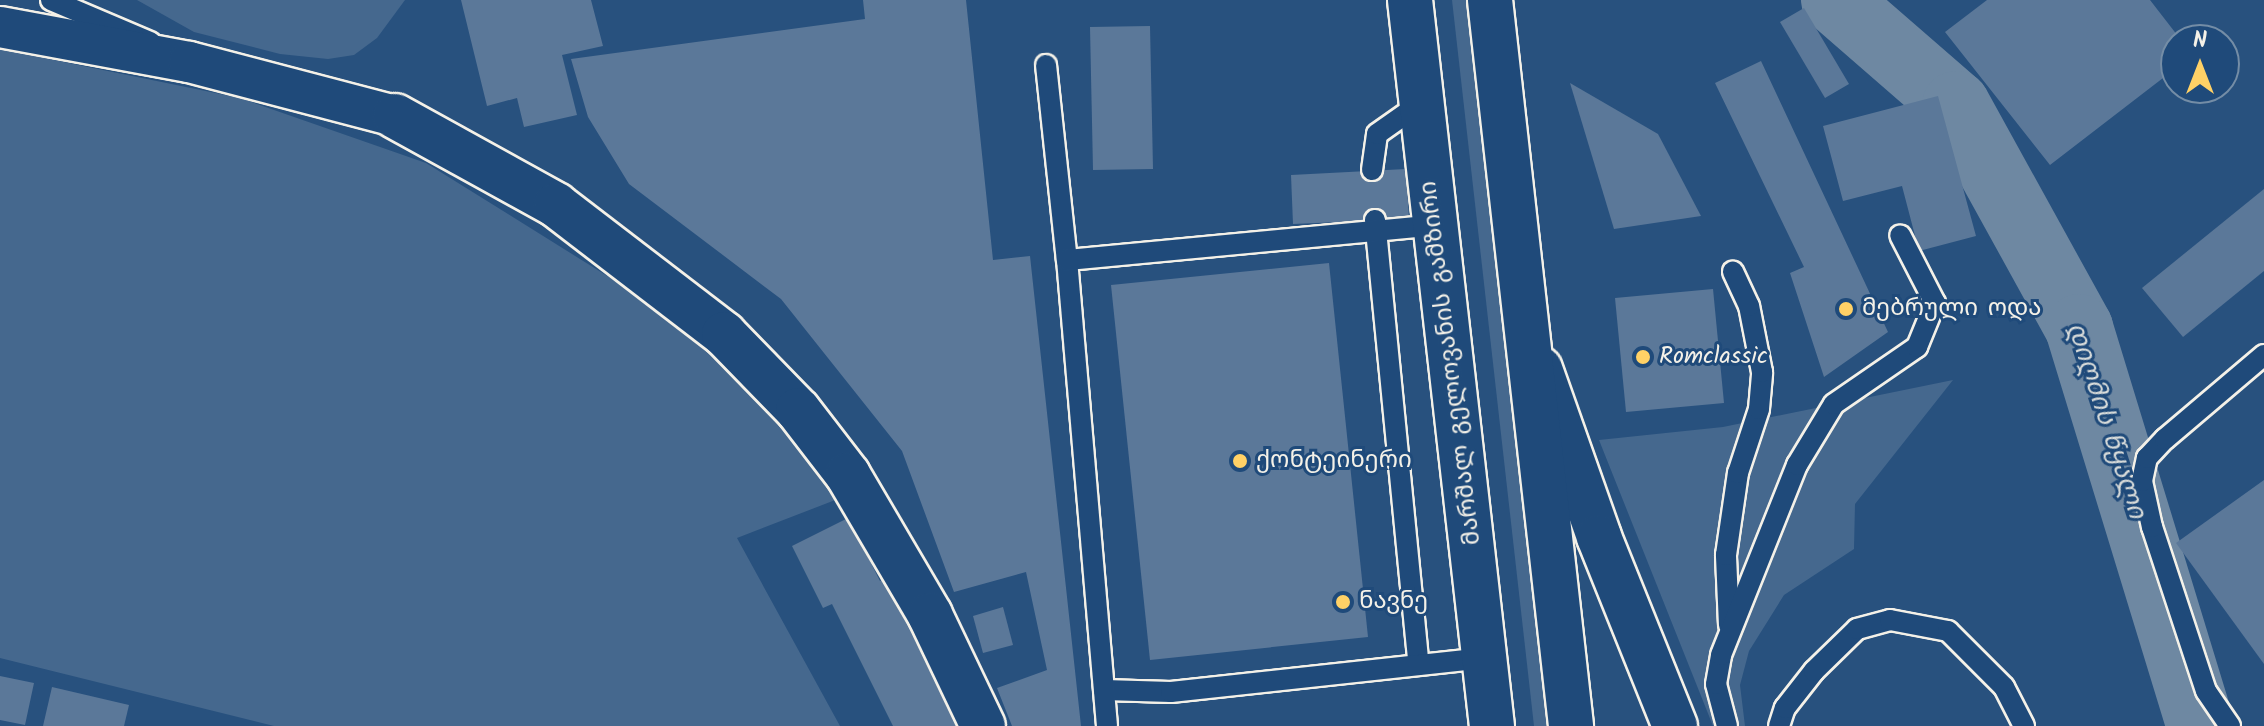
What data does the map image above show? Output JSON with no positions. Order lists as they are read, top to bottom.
{
  "streets": {
    "main road": ["მარშალ გელოვანის გამზირი"]
  },
  "water": ["დიღმის წყალი"],
  "places": [
    "მებრული ოდა",
    "Romclassic",
    "ქონტეინერი",
    "ნავნე"
  ],
  "north": "top"
}
